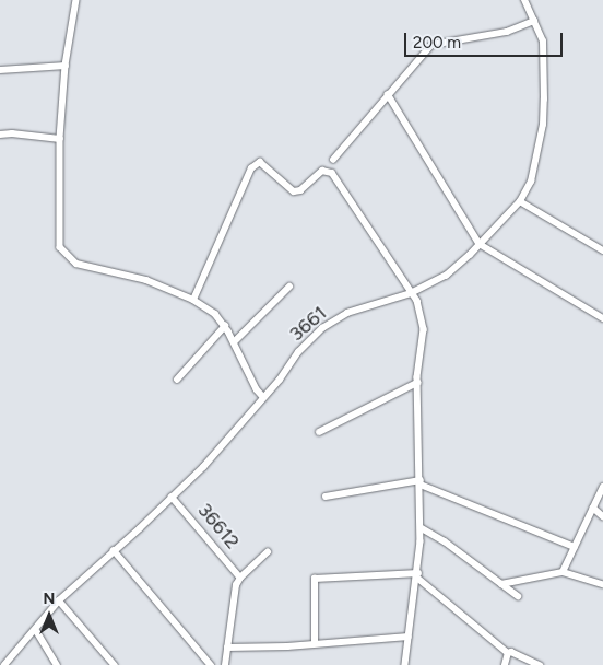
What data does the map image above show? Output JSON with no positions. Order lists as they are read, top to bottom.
{
  "streets": {
    "street": ["3661", "36612"]
  },
  "crossings": [
    ["3661", "36612"]
  ],
  "scale_bar": "200 m",
  "north": "top"
}
